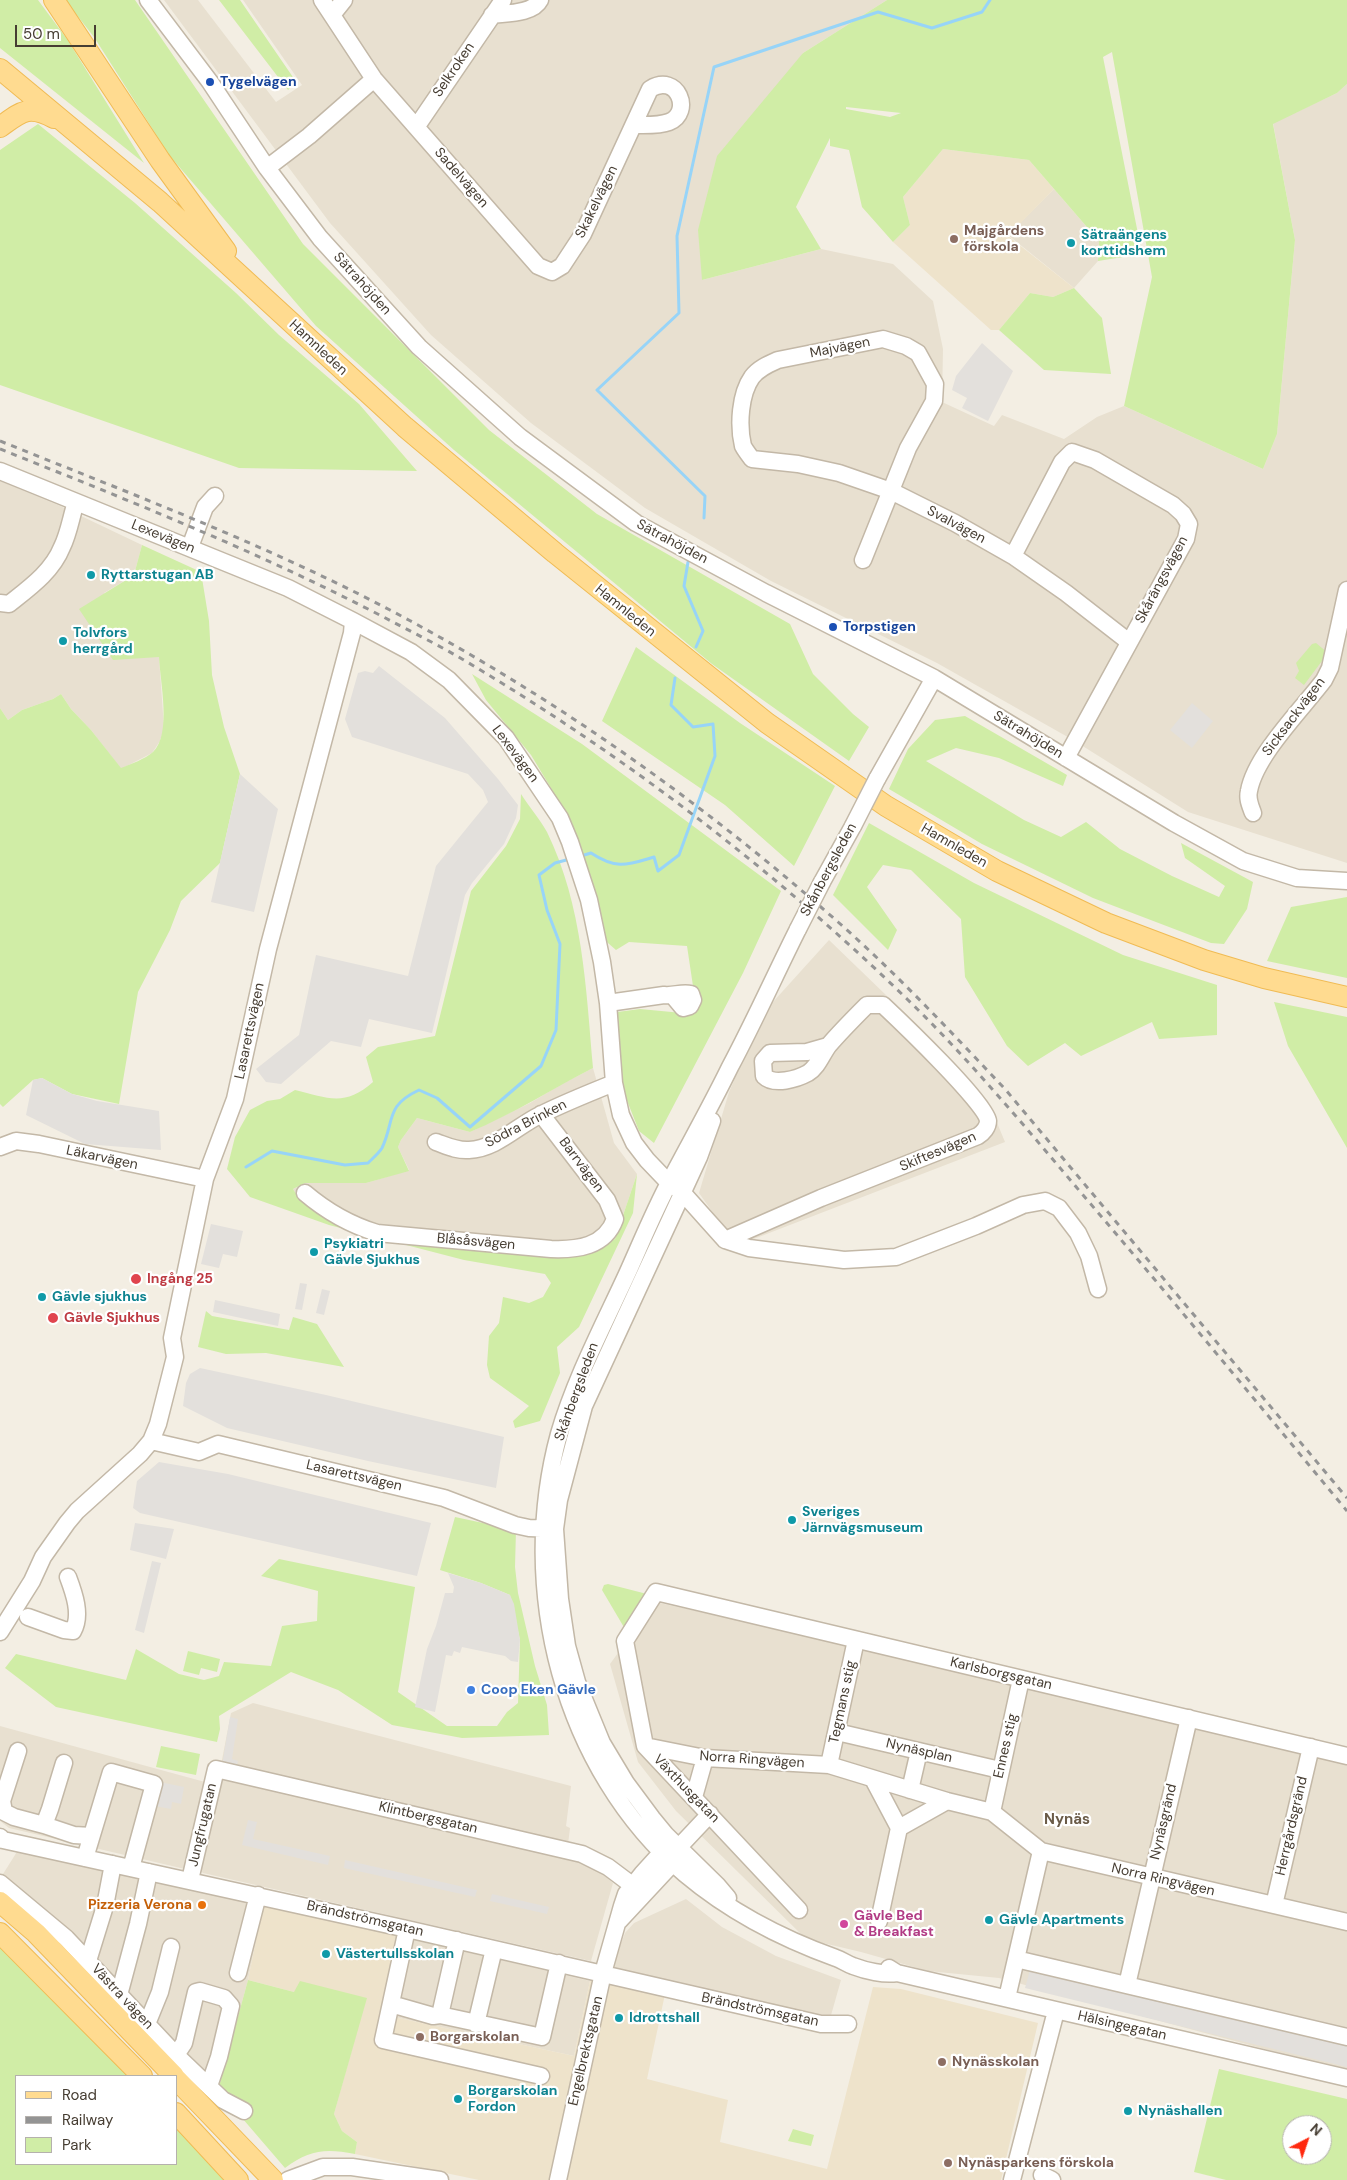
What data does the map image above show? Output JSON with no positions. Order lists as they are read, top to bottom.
{
  "streets": {
    "main road": ["Hamnleden", "Västra vägen"],
    "street": [
      "Selkroken",
      "Sadelvägen",
      "Skakelvägen",
      "Sätrahöjden",
      "Majvägen",
      "Svalvägen",
      "Lexevägen",
      "Skårängsvägen",
      "Sicksackvägen",
      "Skånbergsleden",
      "Lasarettsvägen",
      "Södra Brinken",
      "Skiftesvägen",
      "Läkarvägen",
      "Barrvägen",
      "Blåsåsvägen",
      "Karlsborgsgatan",
      "Tegmans stig",
      "Ennes stig",
      "Nynäsplan",
      "Norra Ringvägen",
      "Växthusgatan",
      "Klintbergsgatan",
      "Nynäsgränd",
      "Jungfrugatan",
      "Herrgårdsgränd",
      "Brändströmsgatan",
      "Hälsingegatan",
      "Engelbrektsgatan"
    ]
  },
  "crossings": [
    ["Selkroken", "Sadelvägen"],
    ["Sadelvägen", "Skakelvägen"],
    ["Sätrahöjden", "Skårängsvägen"],
    ["Sätrahöjden", "Skånbergsleden"],
    ["Majvägen", "Svalvägen"],
    ["Svalvägen", "Skårängsvägen"],
    ["Lexevägen", "Skånbergsleden"],
    ["Lexevägen", "Lasarettsvägen"],
    ["Lexevägen", "Södra Brinken"],
    ["Skånbergsleden", "Lasarettsvägen"],
    ["Skånbergsleden", "Hälsingegatan"],
    ["Skånbergsleden", "Engelbrektsgatan"],
    ["Lasarettsvägen", "Läkarvägen"],
    ["Södra Brinken", "Barrvägen"],
    ["Barrvägen", "Blåsåsvägen"],
    ["Karlsborgsgatan", "Tegmans stig"],
    ["Karlsborgsgatan", "Ennes stig"],
    ["Karlsborgsgatan", "Växthusgatan"],
    ["Karlsborgsgatan", "Nynäsgränd"],
    ["Karlsborgsgatan", "Herrgårdsgränd"],
    ["Tegmans stig", "Nynäsplan"],
    ["Tegmans stig", "Norra Ringvägen"],
    ["Ennes stig", "Nynäsplan"],
    ["Ennes stig", "Norra Ringvägen"],
    ["Norra Ringvägen", "Växthusgatan"],
    ["Norra Ringvägen", "Nynäsgränd"],
    ["Norra Ringvägen", "Herrgårdsgränd"],
    ["Klintbergsgatan", "Jungfrugatan"],
    ["Klintbergsgatan", "Engelbrektsgatan"],
    ["Jungfrugatan", "Brändströmsgatan"],
    ["Brändströmsgatan", "Engelbrektsgatan"],
    ["Hälsingegatan", "Engelbrektsgatan"]
  ],
  "districts": ["Nynäs"],
  "places": [
    "Tygelvägen",
    "Majgårdens förskola",
    "Sätraängens korttidshem",
    "Ryttarstugan AB",
    "Torpstigen",
    "Tolvfors herrgård",
    "Psykiatri Gävle Sjukhus",
    "Ingång 25",
    "Gävle sjukhus",
    "Gävle Sjukhus",
    "Sveriges Järnvägsmuseum",
    "Coop Eken Gävle",
    "Pizzeria Verona",
    "Gävle Apartments",
    "Gävle Bed & Breakfast",
    "Västertullsskolan",
    "Idrottshall",
    "Borgarskolan",
    "Nynässkolan",
    "Borgarskolan Fordon",
    "Nynäshallen",
    "Nynäsparkens förskola"
  ],
  "legend": ["Road", "Railway", "Park"],
  "scale_bar": "50 m",
  "north": "top right"
}
